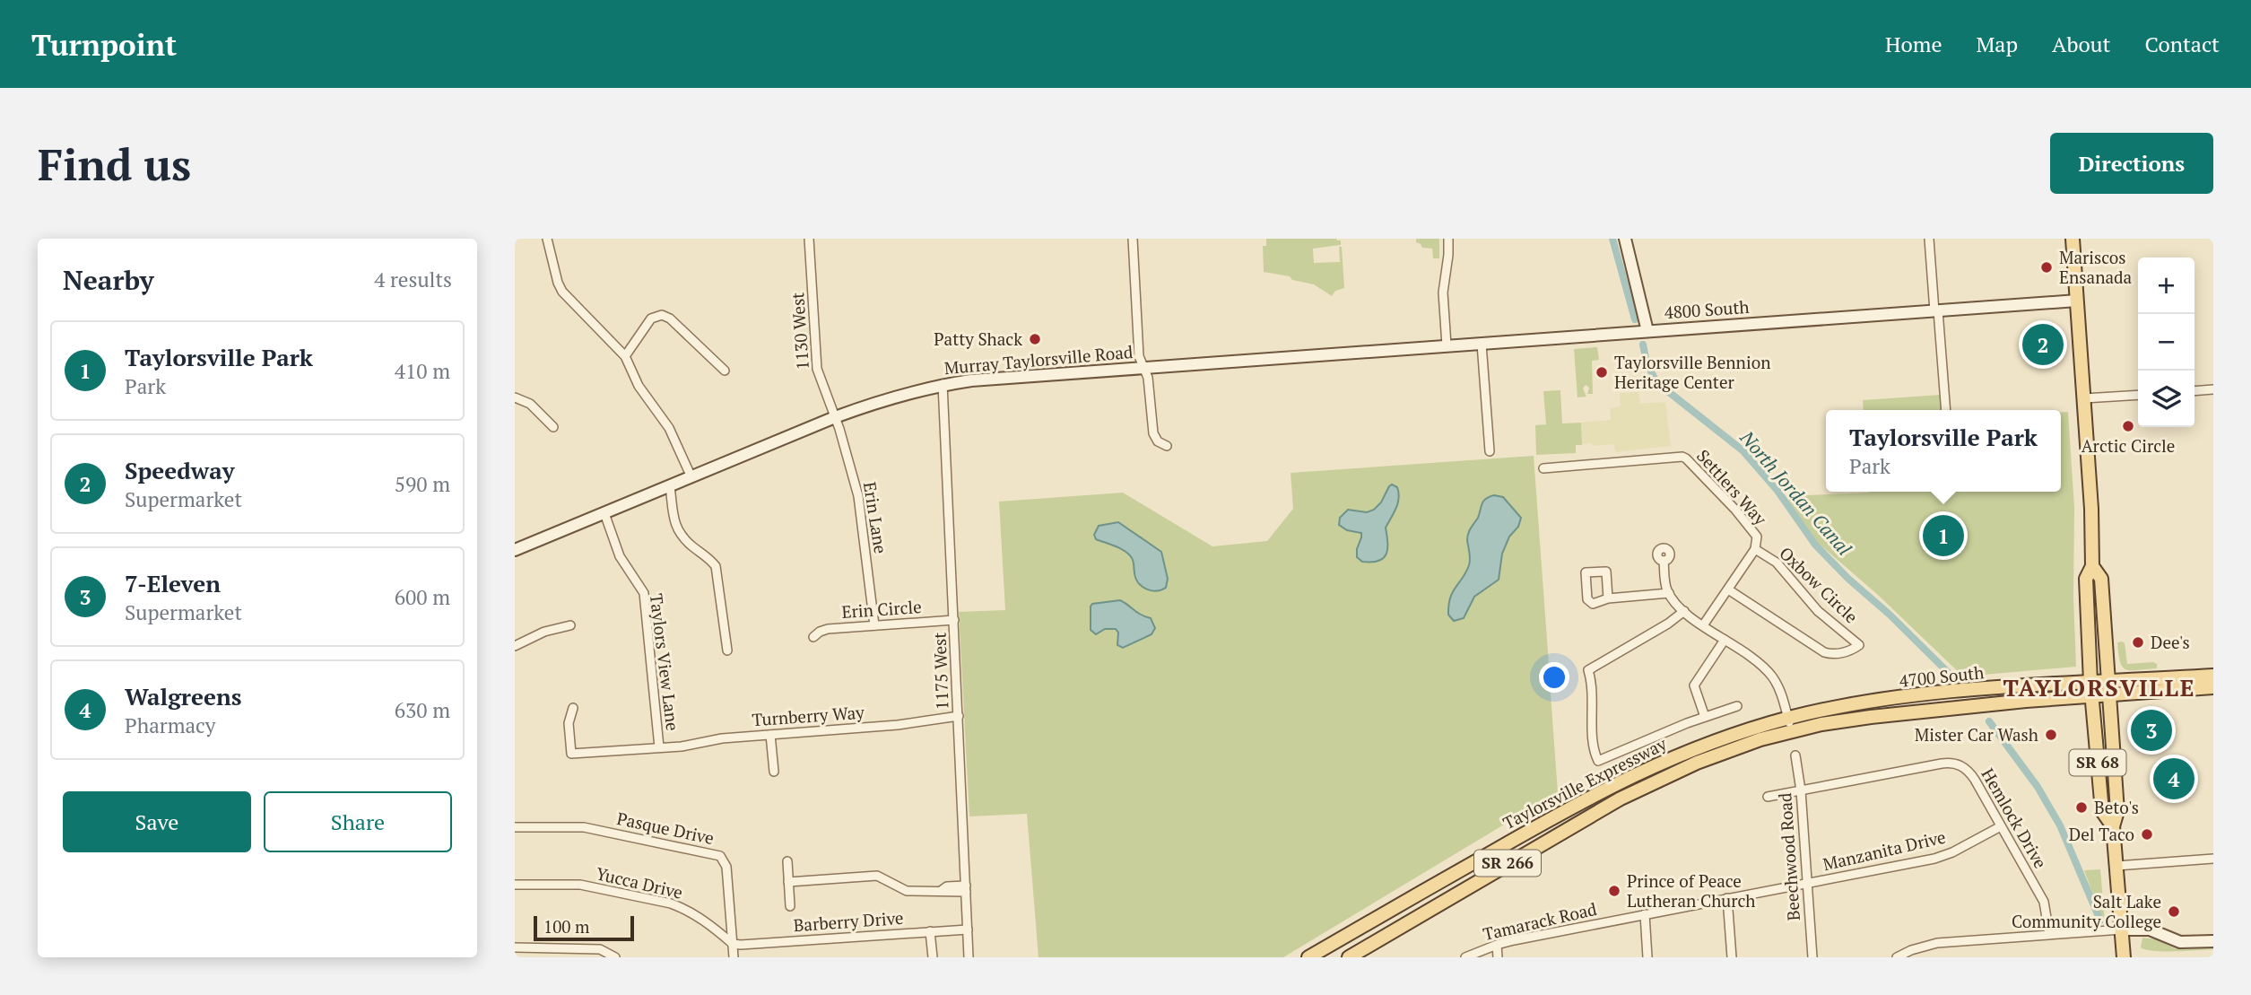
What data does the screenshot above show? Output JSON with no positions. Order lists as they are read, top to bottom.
{
  "streets": {
    "main road": [
      "4700 South",
      "SR 68",
      "Taylorsville Expressway",
      "SR 266"
    ],
    "street": [
      "4800 South",
      "1130 West",
      "Murray Taylorsville Road",
      "Settlers Way",
      "Erin Lane",
      "Oxbow Circle",
      "Erin Circle",
      "Taylors View Lane",
      "1175 West",
      "Turnberry Way",
      "Hemlock Drive",
      "Pasque Drive",
      "Manzanita Drive",
      "Beechwood Road",
      "Yucca Drive",
      "Barberry Drive",
      "Tamarack Road"
    ]
  },
  "crossings": [
    ["4800 South", "Murray Taylorsville Road"],
    ["1130 West", "Murray Taylorsville Road"],
    ["1130 West", "Erin Lane"],
    ["Murray Taylorsville Road", "Erin Lane"],
    ["Murray Taylorsville Road", "Taylors View Lane"],
    ["Murray Taylorsville Road", "1175 West"],
    ["Settlers Way", "Oxbow Circle"],
    ["Erin Lane", "Erin Circle"],
    ["Erin Circle", "1175 West"],
    ["Taylors View Lane", "Turnberry Way"],
    ["1175 West", "Turnberry Way"],
    ["1175 West", "Barberry Drive"],
    ["4700 South", "SR 68"],
    ["4700 South", "Taylorsville Expressway"],
    ["Hemlock Drive", "Manzanita Drive"],
    ["Hemlock Drive", "Beechwood Road"],
    ["Pasque Drive", "Yucca Drive"],
    ["Pasque Drive", "Barberry Drive"],
    ["Manzanita Drive", "Beechwood Road"],
    ["Manzanita Drive", "Tamarack Road"],
    ["Beechwood Road", "Tamarack Road"],
    ["Yucca Drive", "Barberry Drive"]
  ],
  "districts": ["TAYLORSVILLE"],
  "water": ["North Jordan Canal"],
  "places": [
    "Mariscos Ensanada",
    "Patty Shack",
    "Taylorsville Bennion Heritage Center",
    "Arctic Circle",
    "Dee's",
    "Mister Car Wash",
    "Beto's",
    "Del Taco",
    "Prince of Peace Lutheran Church",
    "Salt Lake Community College"
  ],
  "scale_bar": "100 m",
  "page": {
    "header": "Turnpoint",
    "nav": [
      "Home",
      "Map",
      "About",
      "Contact"
    ],
    "buttons": [
      "Directions",
      ["Save", "Share"]
    ],
    "title": "Find us",
    "heading": ["Nearby", "4 results"],
    "map_buttons": ["+", "−"],
    "list": [
      {
        "mark": "1",
        "name": "Taylorsville Park",
        "note": "Park",
        "value": "410 m"
      },
      {
        "mark": "2",
        "name": "Speedway",
        "note": "Supermarket",
        "value": "590 m"
      },
      {
        "mark": "3",
        "name": "7-Eleven",
        "note": "Supermarket",
        "value": "600 m"
      },
      {
        "mark": "4",
        "name": "Walgreens",
        "note": "Pharmacy",
        "value": "630 m"
      }
    ],
    "pins": [
      "2",
      "1",
      "3",
      "4"
    ],
    "popup": ["Taylorsville Park", "Park"],
    "scale": "100 m"
  }
}
